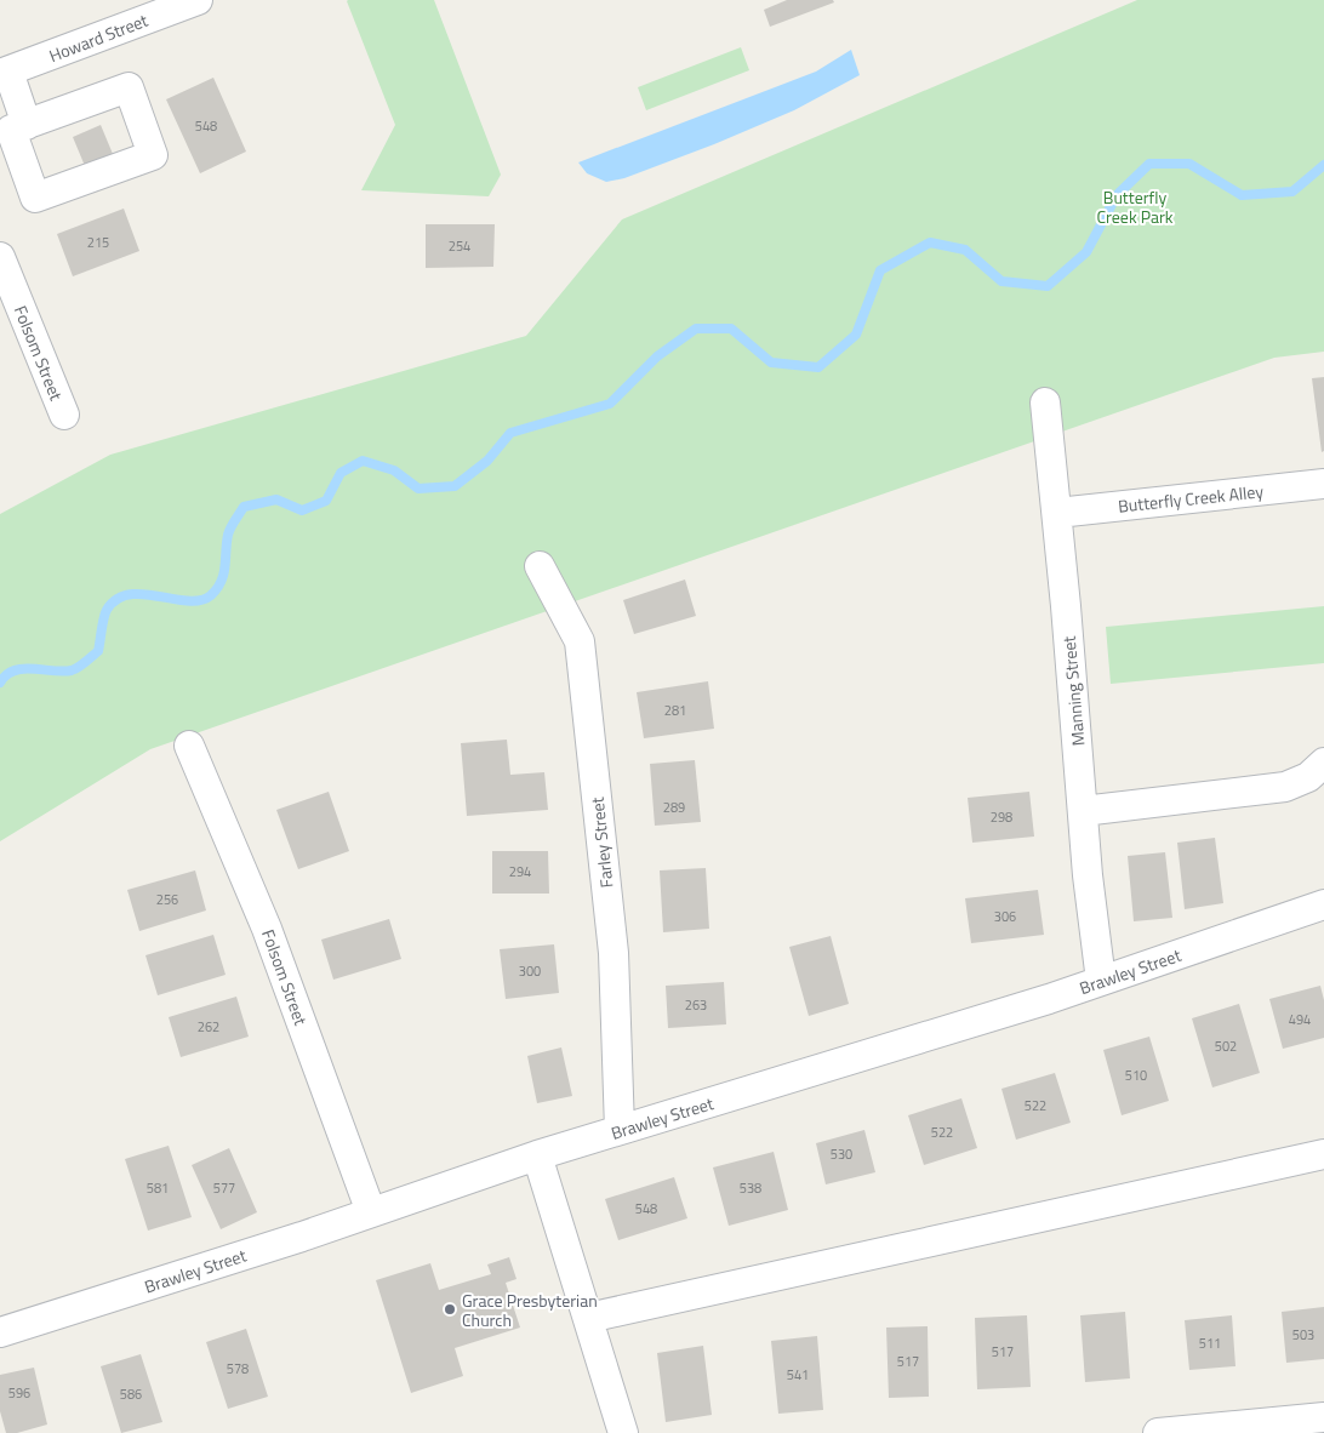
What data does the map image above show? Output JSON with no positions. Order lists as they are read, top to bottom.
{
  "streets": {
    "street": [
      "Howard Street",
      "Folsom Street",
      "Butterfly Creek Alley",
      "Manning Street",
      "Farley Street",
      "Brawley Street"
    ]
  },
  "crossings": [
    ["Folsom Street", "Brawley Street"],
    ["Butterfly Creek Alley", "Manning Street"],
    ["Manning Street", "Brawley Street"],
    ["Farley Street", "Brawley Street"]
  ],
  "parks": ["Butterfly Creek Park"],
  "places": ["Grace Presbyterian Church"],
  "house_numbers": [
    "548",
    "215",
    "254",
    "281",
    "289",
    "298",
    "294",
    "256",
    "306",
    "300",
    "263",
    "494",
    "262",
    "502",
    "510",
    "522",
    "522",
    "530",
    "581",
    "577",
    "538",
    "548",
    "503",
    "511",
    "517",
    "517",
    "578",
    "541",
    "596",
    "586"
  ]
}
